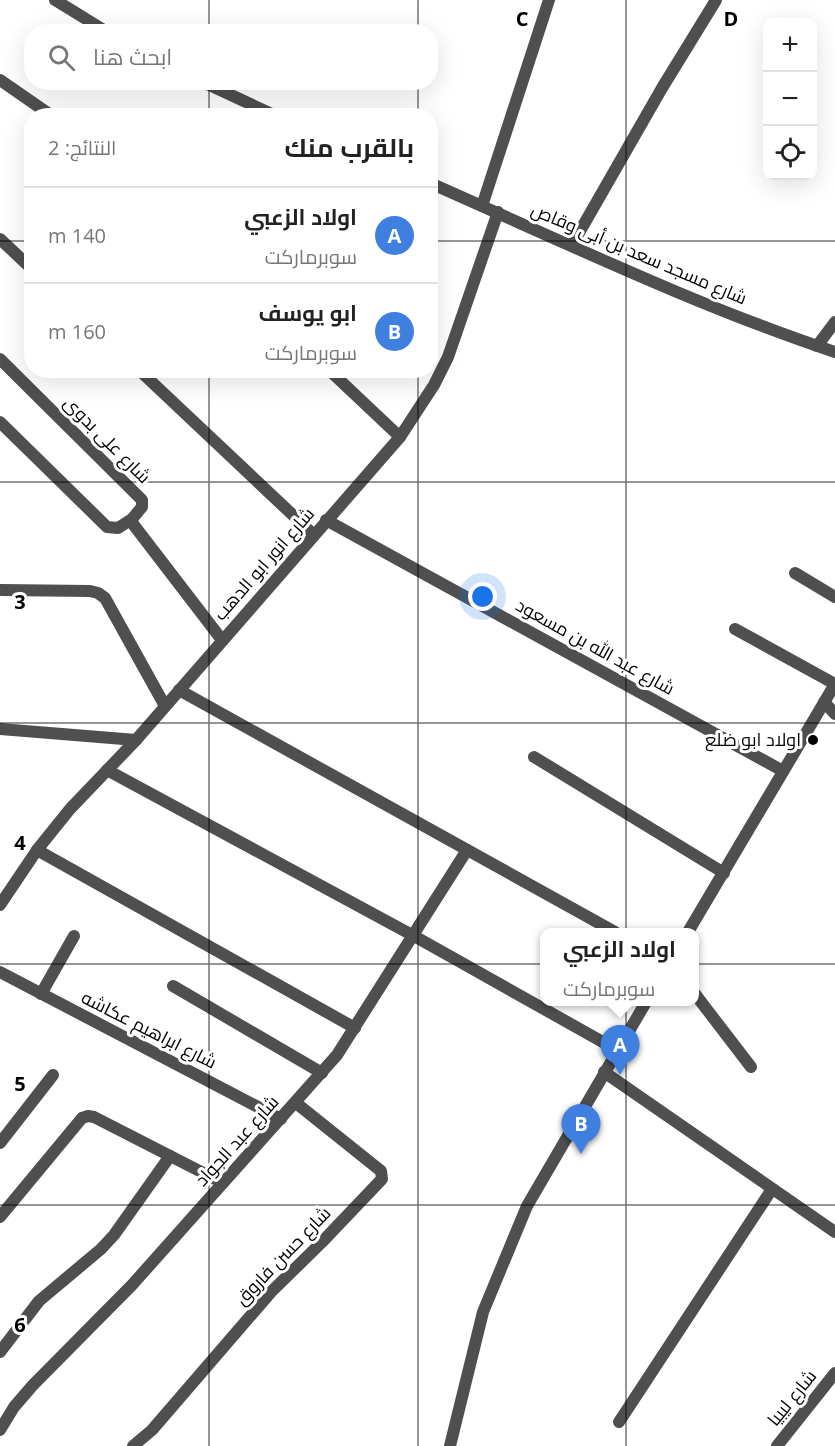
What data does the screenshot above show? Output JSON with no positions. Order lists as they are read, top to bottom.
{
  "streets": {
    "street": [
      "شارع مسجد سعد بن أبى وقاص",
      "شارع على بدوى",
      "شارع انور ابو الدهب",
      "شارع عبد الله بن مسعود",
      "شارع ابراهيم عكاشه",
      "شارع عبد الجواد",
      "شارع حسن فاروق",
      "شارع ليبيا"
    ]
  },
  "crossings": [
    ["شارع مسجد سعد بن أبى وقاص", "شارع انور ابو الدهب"],
    ["شارع انور ابو الدهب", "شارع عبد الله بن مسعود"],
    ["شارع ابراهيم عكاشه", "شارع عبد الجواد"],
    ["شارع عبد الجواد", "شارع حسن فاروق"]
  ],
  "places": ["اولاد ابو ضلع"],
  "page": {
    "map_buttons": ["+", "−"],
    "search": "ابحث هنا",
    "heading": ["بالقرب منك", "النتائج: 2"],
    "list": [
      {
        "mark": "A",
        "name": "اولاد الزعبي",
        "note": "سوبرماركت",
        "value": "140 m"
      },
      {
        "mark": "B",
        "name": "ابو يوسف",
        "note": "سوبرماركت",
        "value": "160 m"
      }
    ],
    "popup": ["اولاد الزعبي", "سوبرماركت"],
    "pins": ["A", "B"]
  },
  "grid": {
    "columns": ["C", "D"],
    "rows": [
      "3",
      "4",
      "5",
      "6"
    ]
  }
}
